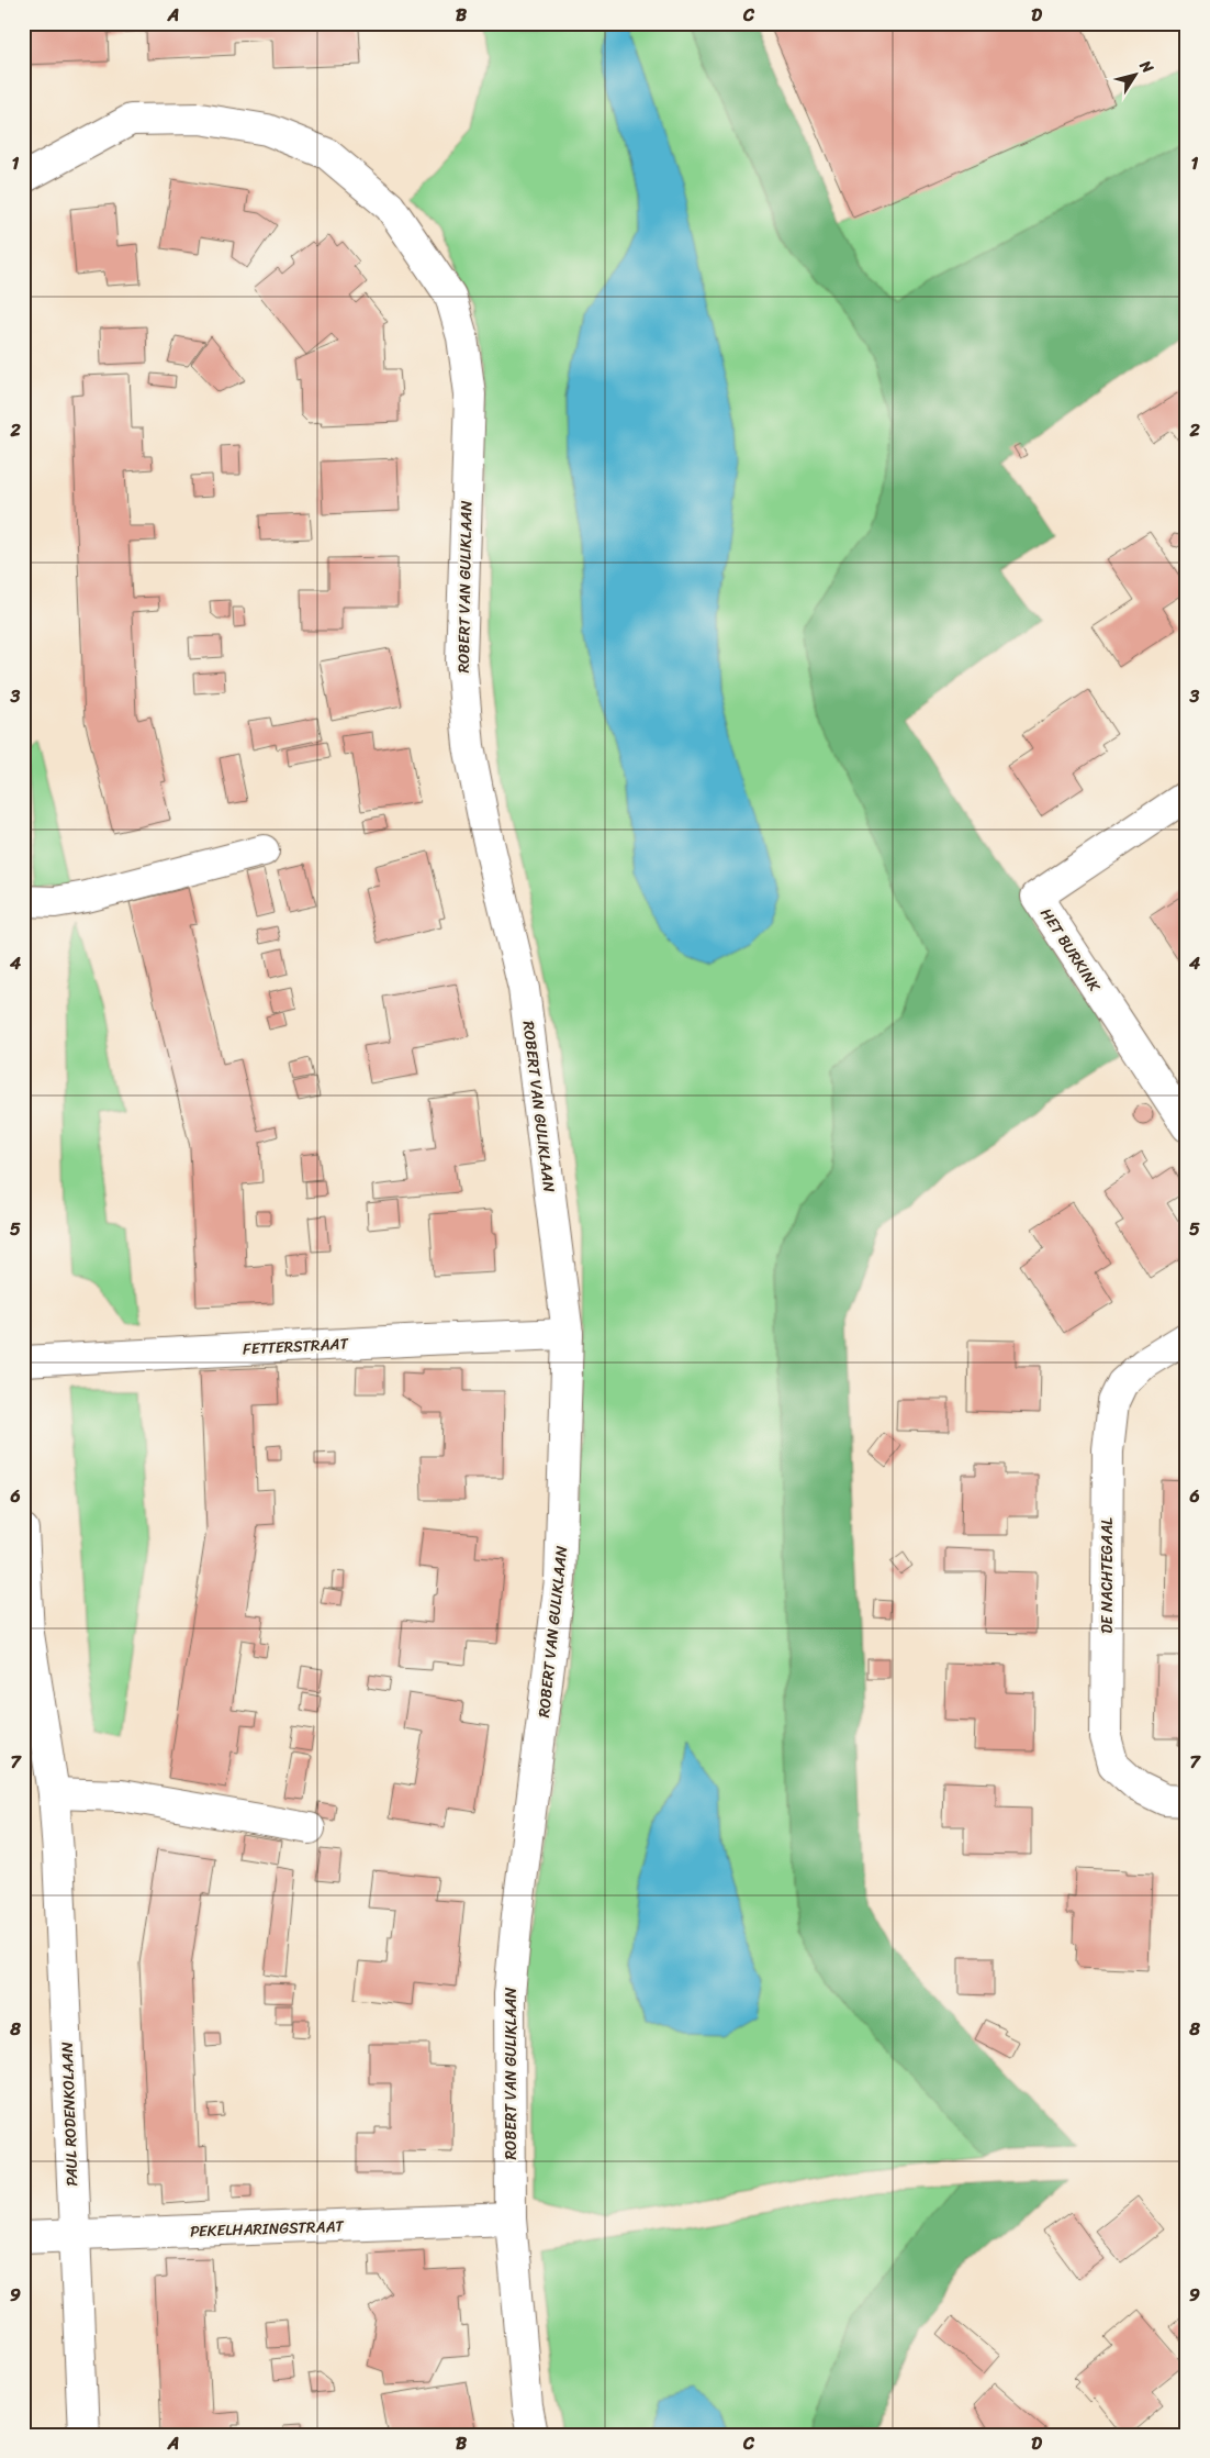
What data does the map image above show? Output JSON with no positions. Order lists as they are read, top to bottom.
{
  "streets": {
    "street": [
      "ROBERT VAN GULIKLAAN",
      "HET BURKINK",
      "FETTERSTRAAT",
      "DE NACHTEGAAL",
      "PAUL RODENKOLAAN",
      "PEKELHARINGSTRAAT"
    ]
  },
  "crossings": [
    ["ROBERT VAN GULIKLAAN", "FETTERSTRAAT"],
    ["ROBERT VAN GULIKLAAN", "PEKELHARINGSTRAAT"],
    ["PAUL RODENKOLAAN", "PEKELHARINGSTRAAT"]
  ],
  "north": "top right",
  "grid": {
    "columns": [
      "A",
      "B",
      "C",
      "D"
    ],
    "rows": [
      "1",
      "2",
      "3",
      "4",
      "5",
      "6",
      "7",
      "8",
      "9"
    ]
  }
}
